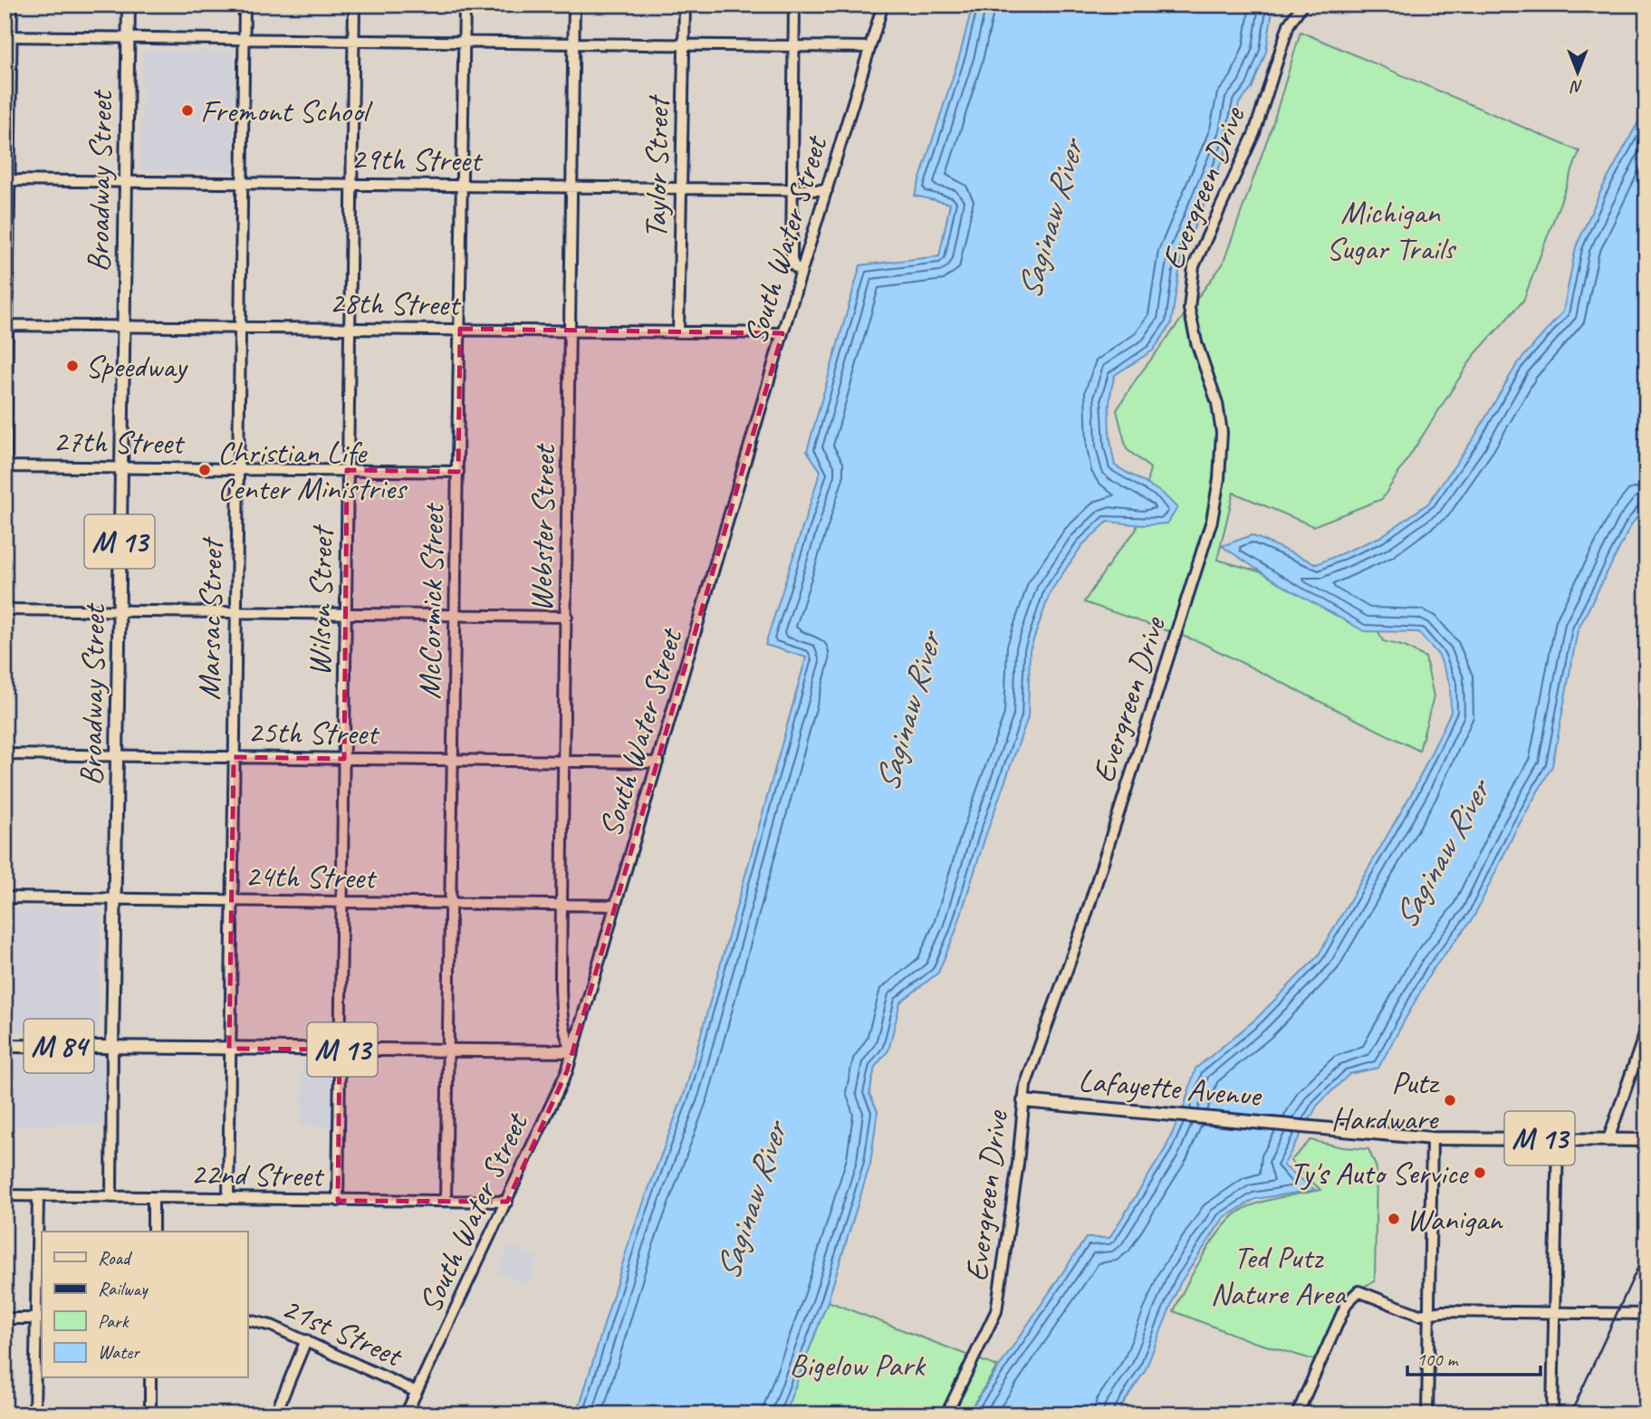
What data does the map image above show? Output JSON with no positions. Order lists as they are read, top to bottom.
{
  "streets": {
    "main road": [
      "Broadway Street",
      "M 13",
      "M 84",
      "Lafayette Avenue"
    ],
    "street": [
      "29th Street",
      "Taylor Street",
      "Evergreen Drive",
      "South Water Street",
      "28th Street",
      "27th Street",
      "Webster Street",
      "Wilson Street",
      "McCormick Street",
      "Marsac Street",
      "25th Street",
      "24th Street",
      "22nd Street",
      "21st Street"
    ]
  },
  "crossings": [
    ["29th Street", "Taylor Street"],
    ["29th Street", "Broadway Street"],
    ["29th Street", "South Water Street"],
    ["29th Street", "Webster Street"],
    ["29th Street", "Wilson Street"],
    ["29th Street", "McCormick Street"],
    ["29th Street", "Marsac Street"],
    ["Taylor Street", "28th Street"],
    ["Broadway Street", "28th Street"],
    ["Broadway Street", "27th Street"],
    ["Broadway Street", "M 13"],
    ["Broadway Street", "25th Street"],
    ["Broadway Street", "24th Street"],
    ["Broadway Street", "M 84"],
    ["Broadway Street", "22nd Street"],
    ["Evergreen Drive", "Lafayette Avenue"],
    ["South Water Street", "28th Street"],
    ["South Water Street", "Webster Street"],
    ["South Water Street", "M 13"],
    ["South Water Street", "25th Street"],
    ["South Water Street", "24th Street"],
    ["South Water Street", "22nd Street"],
    ["South Water Street", "21st Street"],
    ["28th Street", "Webster Street"],
    ["28th Street", "Wilson Street"],
    ["28th Street", "McCormick Street"],
    ["28th Street", "Marsac Street"],
    ["27th Street", "Wilson Street"],
    ["27th Street", "McCormick Street"],
    ["27th Street", "Marsac Street"],
    ["Webster Street", "M 13"],
    ["Webster Street", "25th Street"],
    ["Webster Street", "24th Street"],
    ["M 13", "Wilson Street"],
    ["M 13", "McCormick Street"],
    ["M 13", "Marsac Street"],
    ["M 13", "M 84"],
    ["M 13", "Lafayette Avenue"],
    ["Wilson Street", "25th Street"],
    ["Wilson Street", "24th Street"],
    ["Wilson Street", "22nd Street"],
    ["McCormick Street", "25th Street"],
    ["McCormick Street", "24th Street"],
    ["McCormick Street", "22nd Street"],
    ["Marsac Street", "25th Street"],
    ["Marsac Street", "24th Street"],
    ["Marsac Street", "22nd Street"]
  ],
  "water": ["Saginaw River"],
  "parks": ["Michigan Sugar Trails", "Ted Putz Nature Area", "Bigelow Park"],
  "places": [
    "Fremont School",
    "Speedway",
    "Christian Life Center Ministries",
    "Putz Hardware",
    "Ty's Auto Service",
    "Wanigan"
  ],
  "legend": [
    "Road",
    "Railway",
    "Park",
    "Water"
  ],
  "scale_bar": "100 m",
  "north": "bottom"
}
